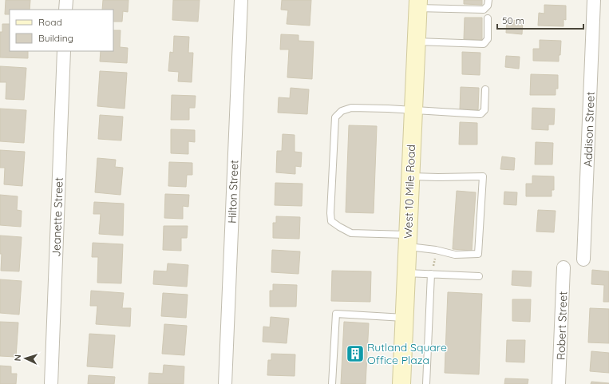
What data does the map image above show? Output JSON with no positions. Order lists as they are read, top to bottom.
{
  "streets": {
    "main road": ["West 10 Mile Road"],
    "street": [
      "Addison Street",
      "Hilton Street",
      "Jeanette Street",
      "Robert Street"
    ]
  },
  "places": {
    "building": ["Rutland Square Office Plaza"]
  },
  "legend": ["Road", "Building"],
  "scale_bar": "50 m",
  "north": "left"
}
